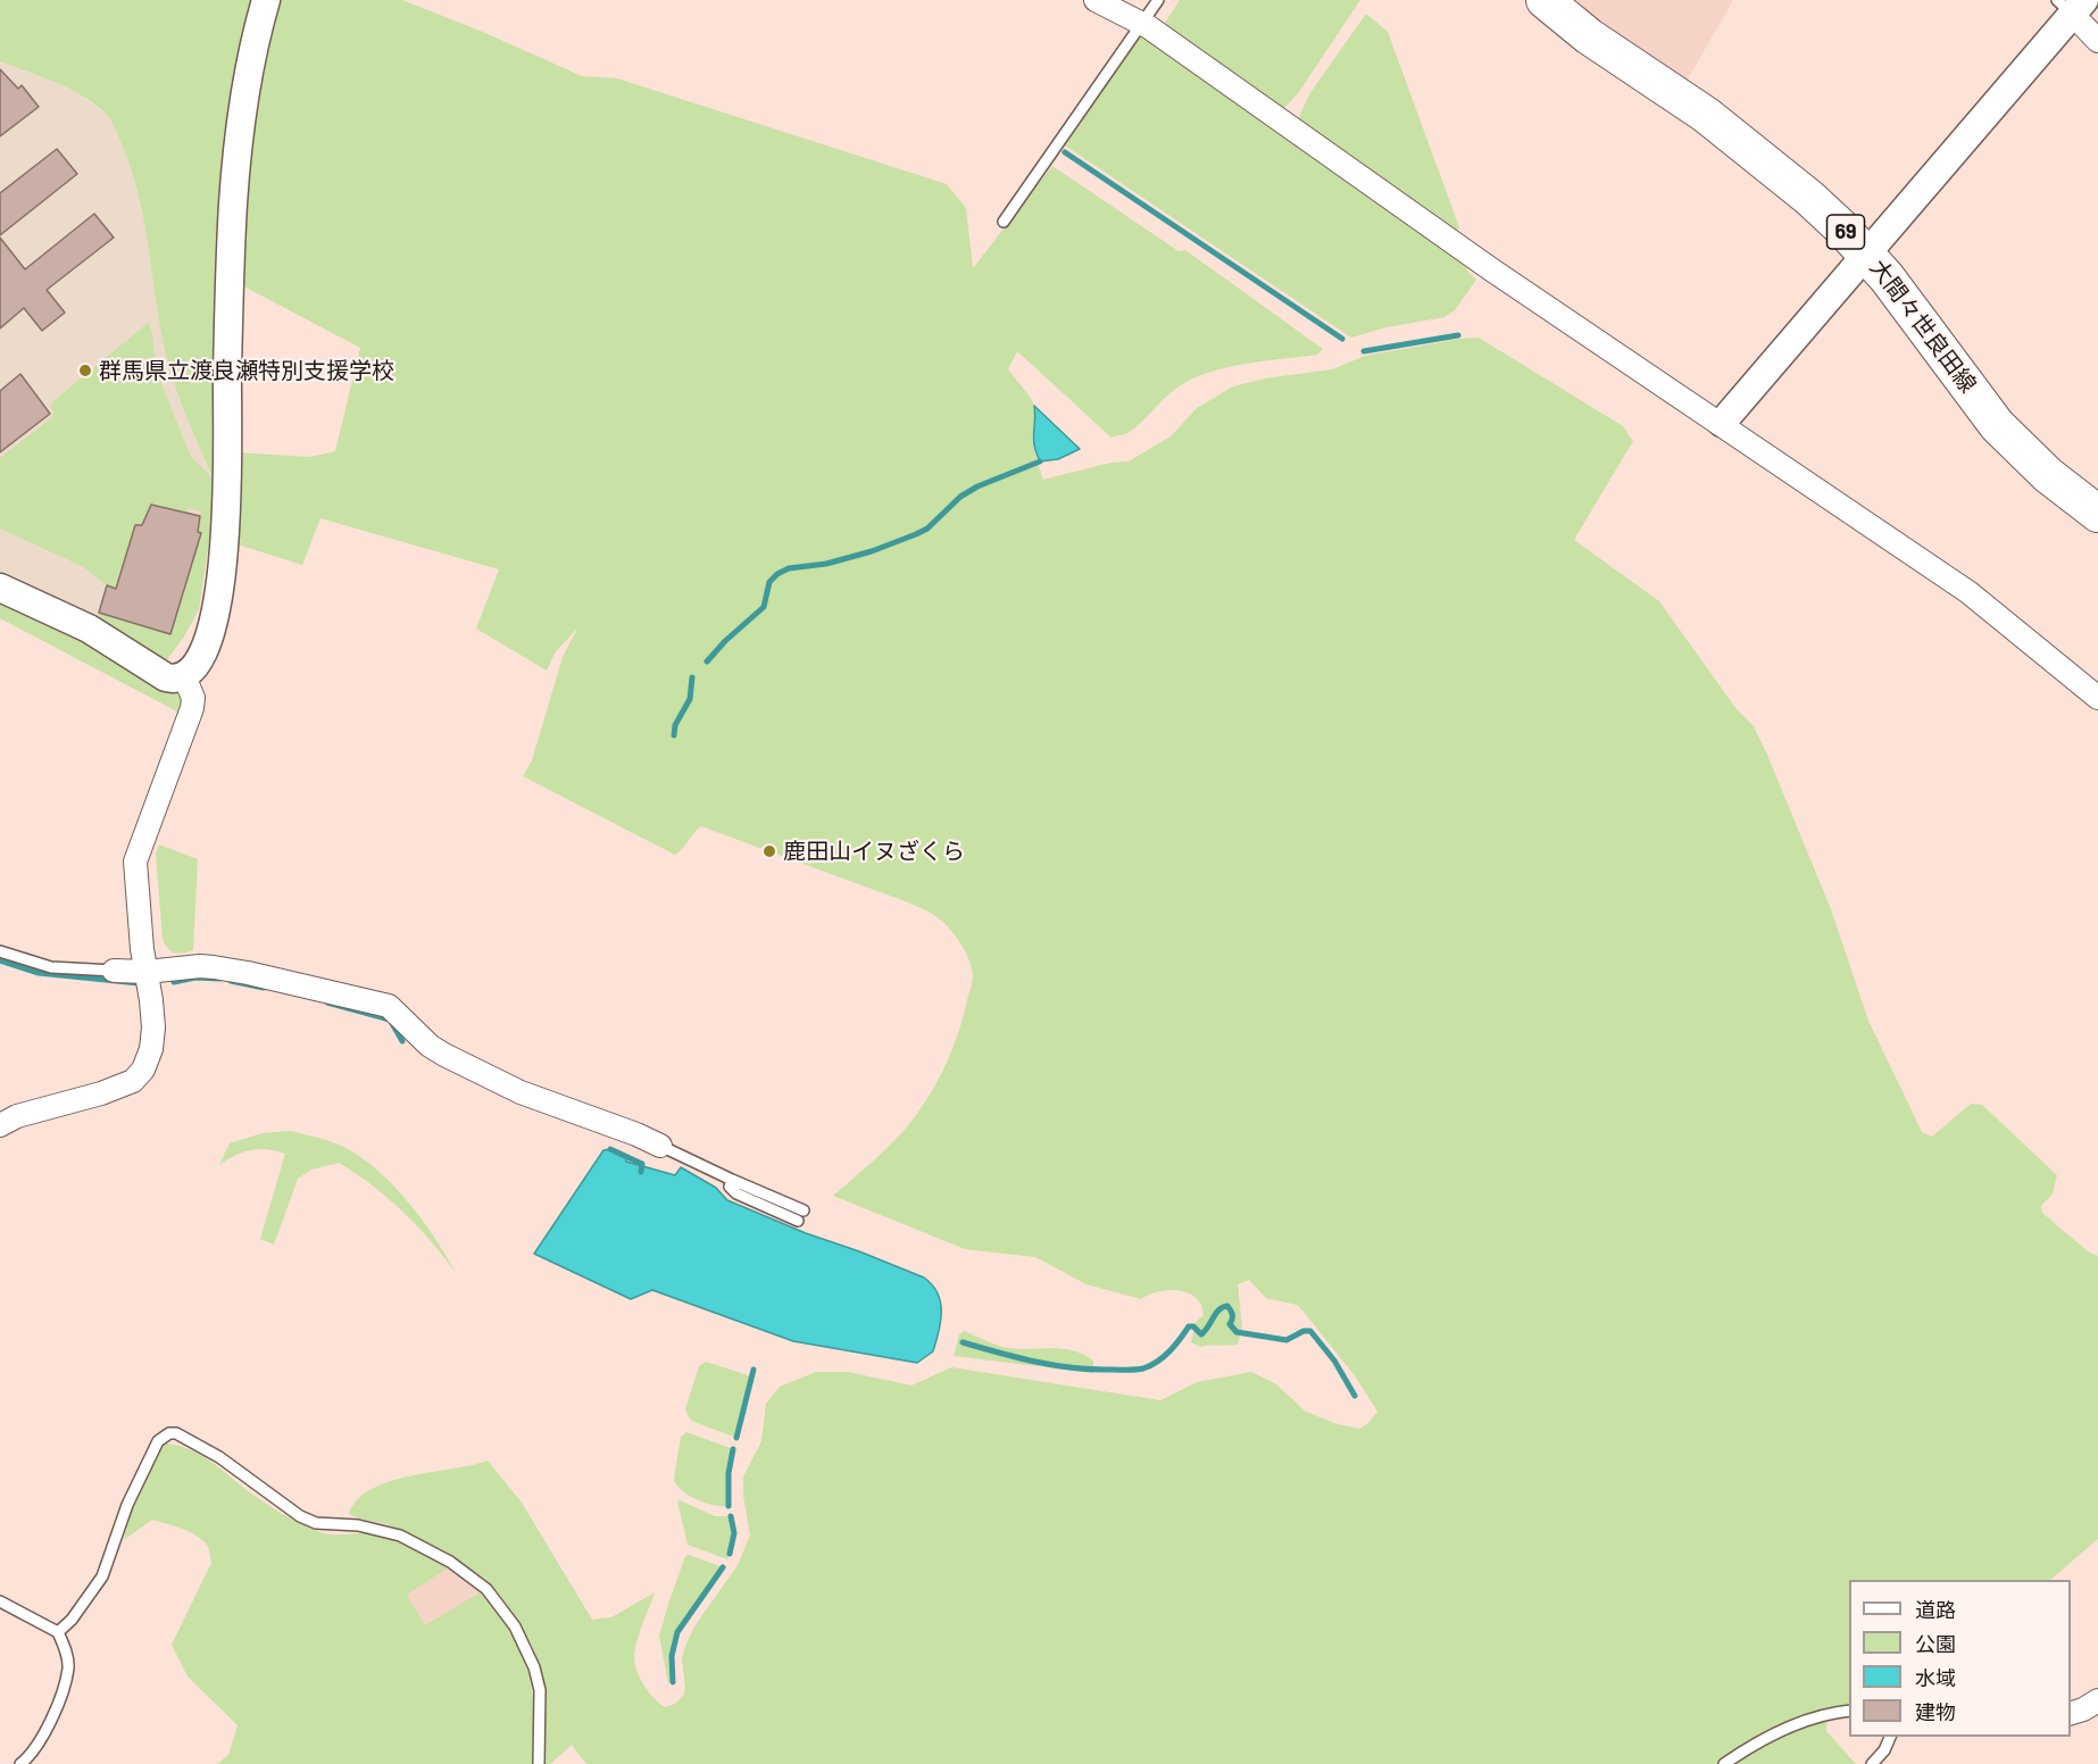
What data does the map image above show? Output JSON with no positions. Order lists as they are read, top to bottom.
{
  "streets": {
    "main road": ["69", "大間々世良田線"]
  },
  "places": ["群馬県立渡良瀬特別支援学校", "鹿田山イヌざくら"],
  "legend": [
    "道路",
    "公園",
    "水域",
    "建物"
  ]
}
